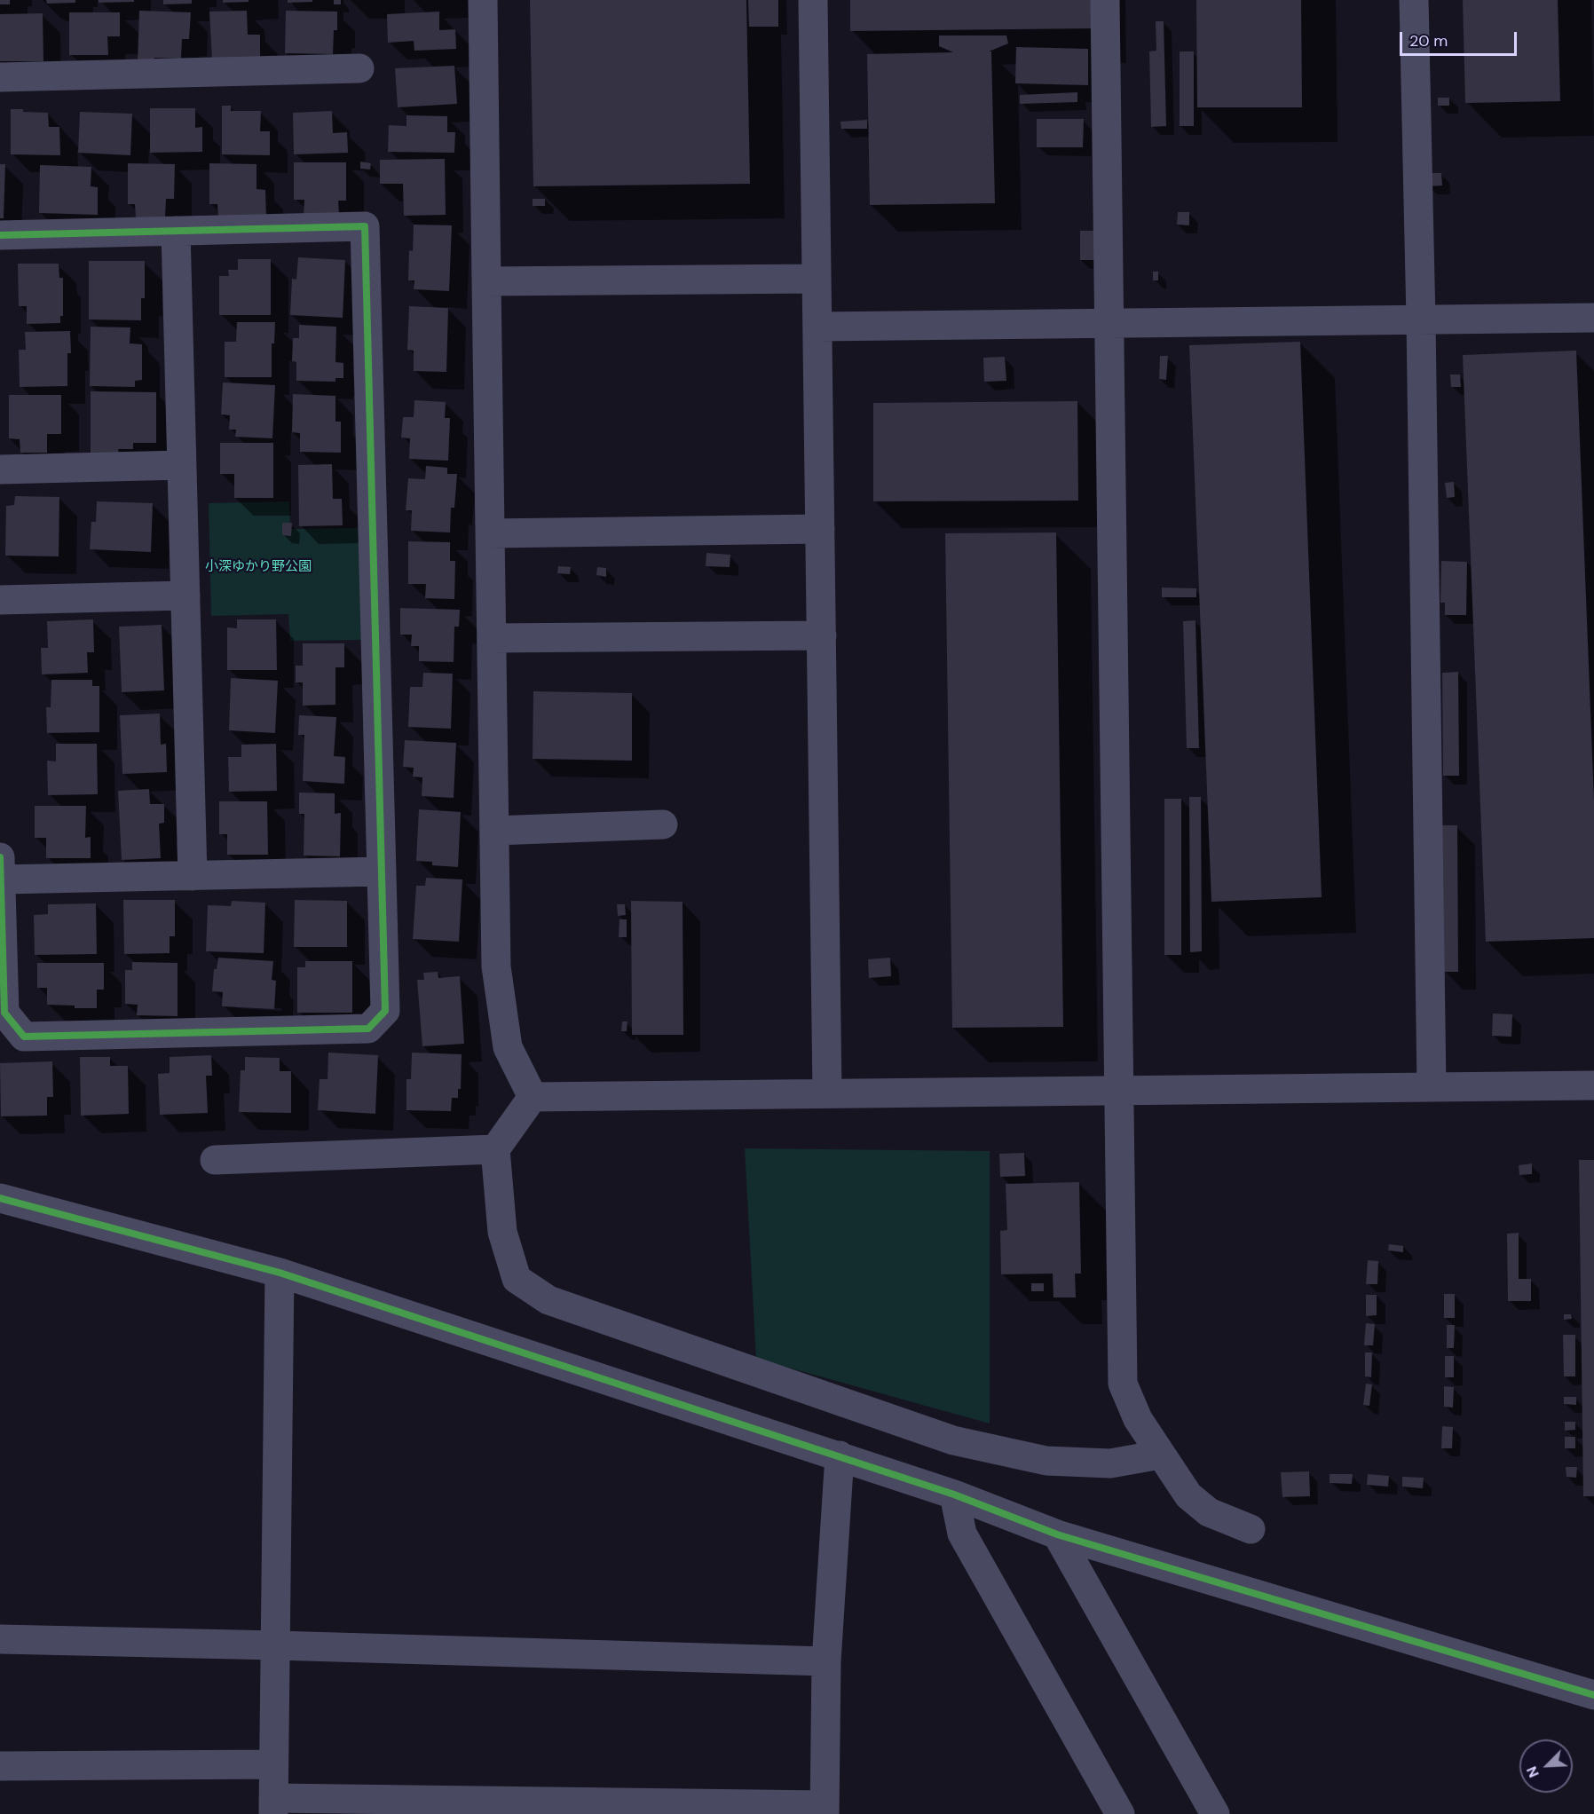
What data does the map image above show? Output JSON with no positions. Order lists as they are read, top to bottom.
{
  "parks": ["小深ゆかり野公園"],
  "scale_bar": "20 m",
  "north": "bottom left"
}
